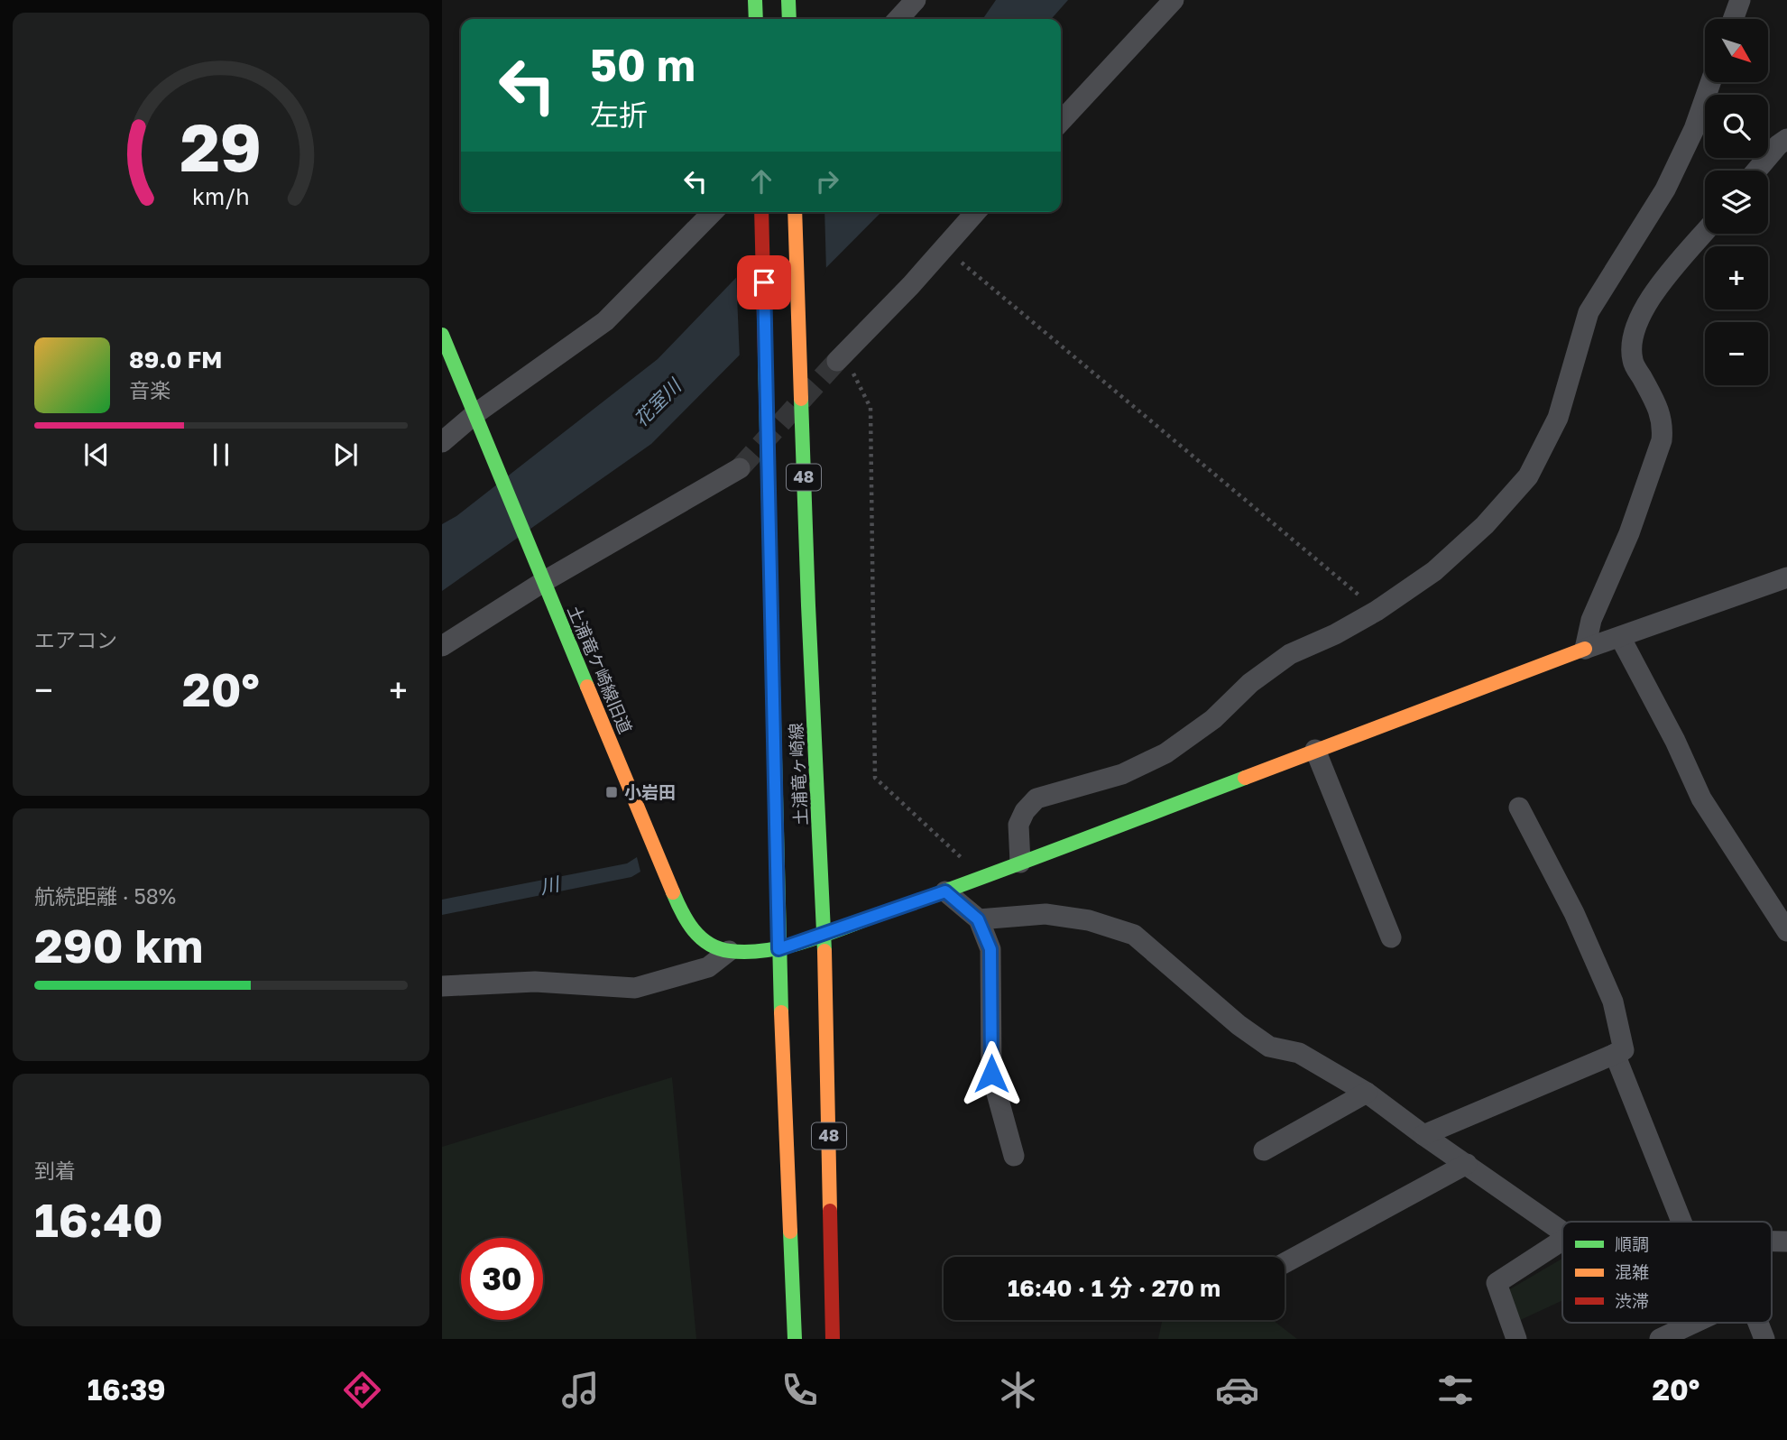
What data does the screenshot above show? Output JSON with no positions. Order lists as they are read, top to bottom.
{
  "streets": {
    "main road": ["48", "土浦竜ケ崎線旧道", "土浦竜ヶ崎線"]
  },
  "crossings": [
    ["土浦竜ケ崎線旧道", "土浦竜ヶ崎線"]
  ],
  "water": ["花室川", "川"],
  "places": {
    "transit": ["小岩田"]
  },
  "legend": ["順調", "混雑", "渋滞"],
  "north": "bottom right",
  "page": {
    "map_buttons": ["+", "−"],
    "turn": ["50 m", "左折"],
    "song": ["89.0 FM", "音楽"],
    "tile": [
      "エアコン",
      ["航続距離 · 58%", "290 km"],
      ["到着", "16:40"]
    ],
    "heat": ["−", "20°", "+"],
    "limit": "30",
    "trip": "16:40 · 1 分 · 270 m",
    "tabs": ["16:39", "20°"],
    "gauge": ["29", "km/h"]
  }
}
